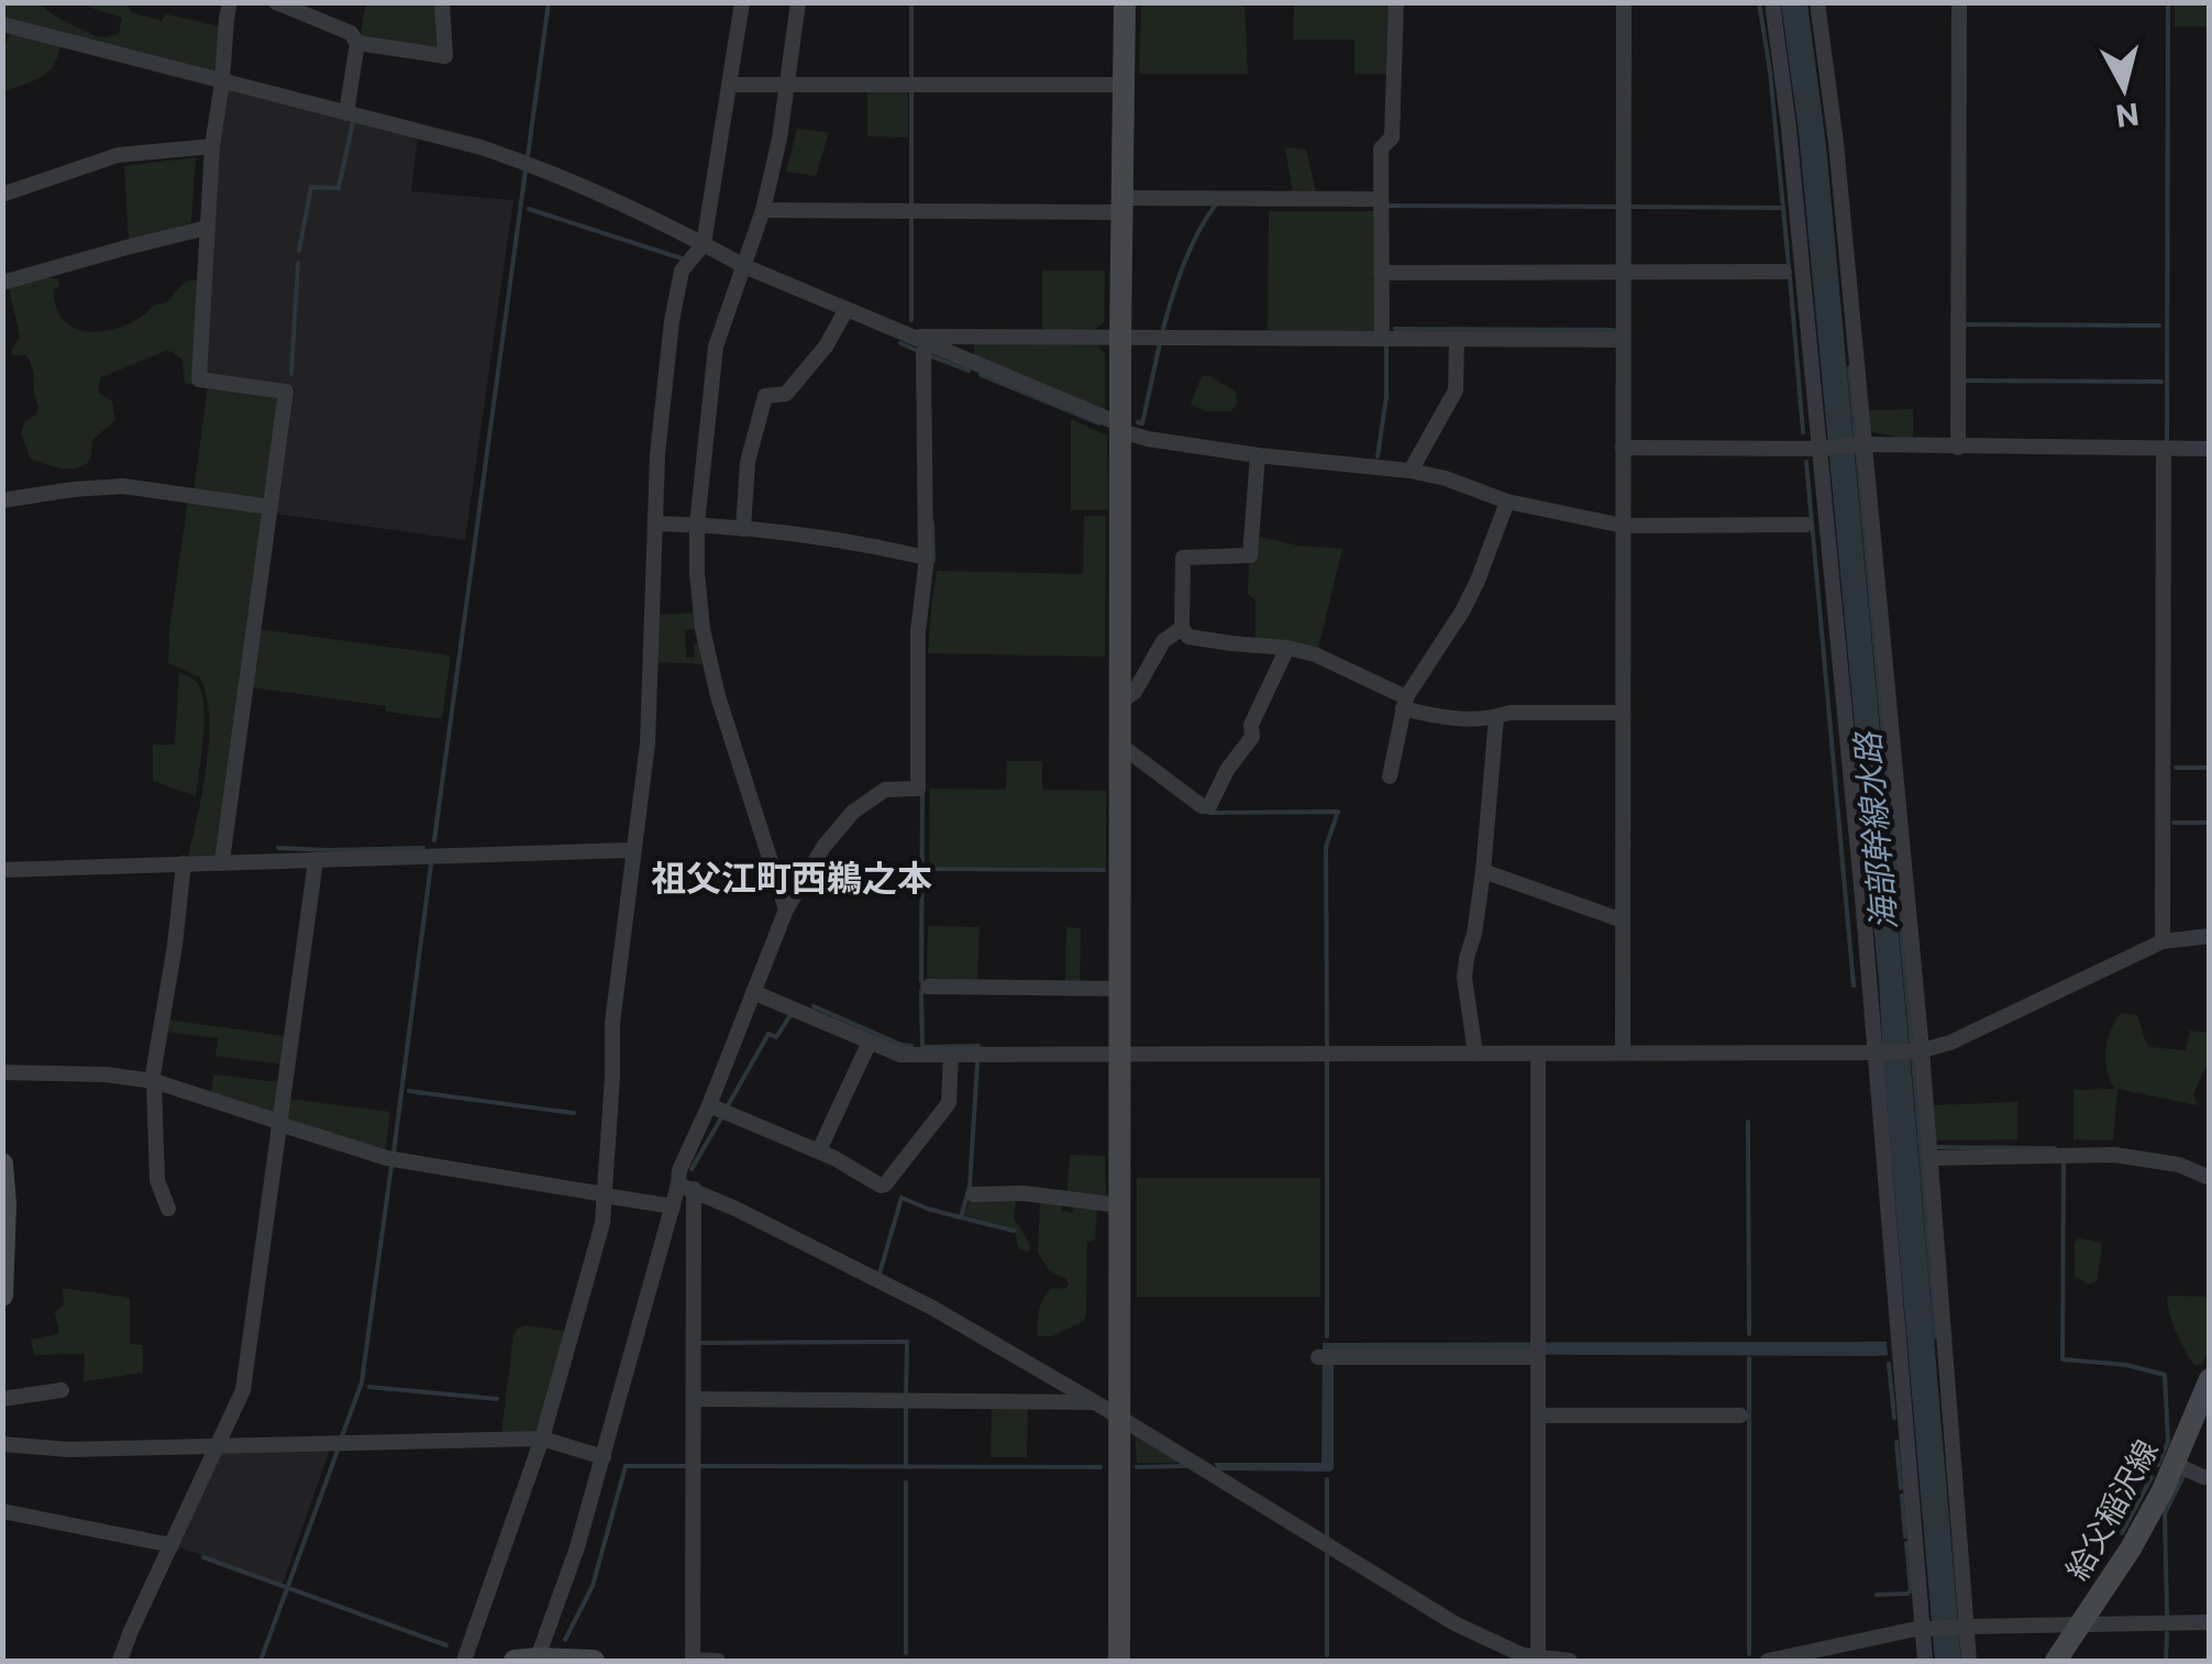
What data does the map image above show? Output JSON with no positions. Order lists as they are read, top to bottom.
{
  "streets": {
    "street": ["給父稲沢線"]
  },
  "districts": ["祖父江町西鵜之本"],
  "water": ["海部幹線水路"],
  "north": "bottom"
}
